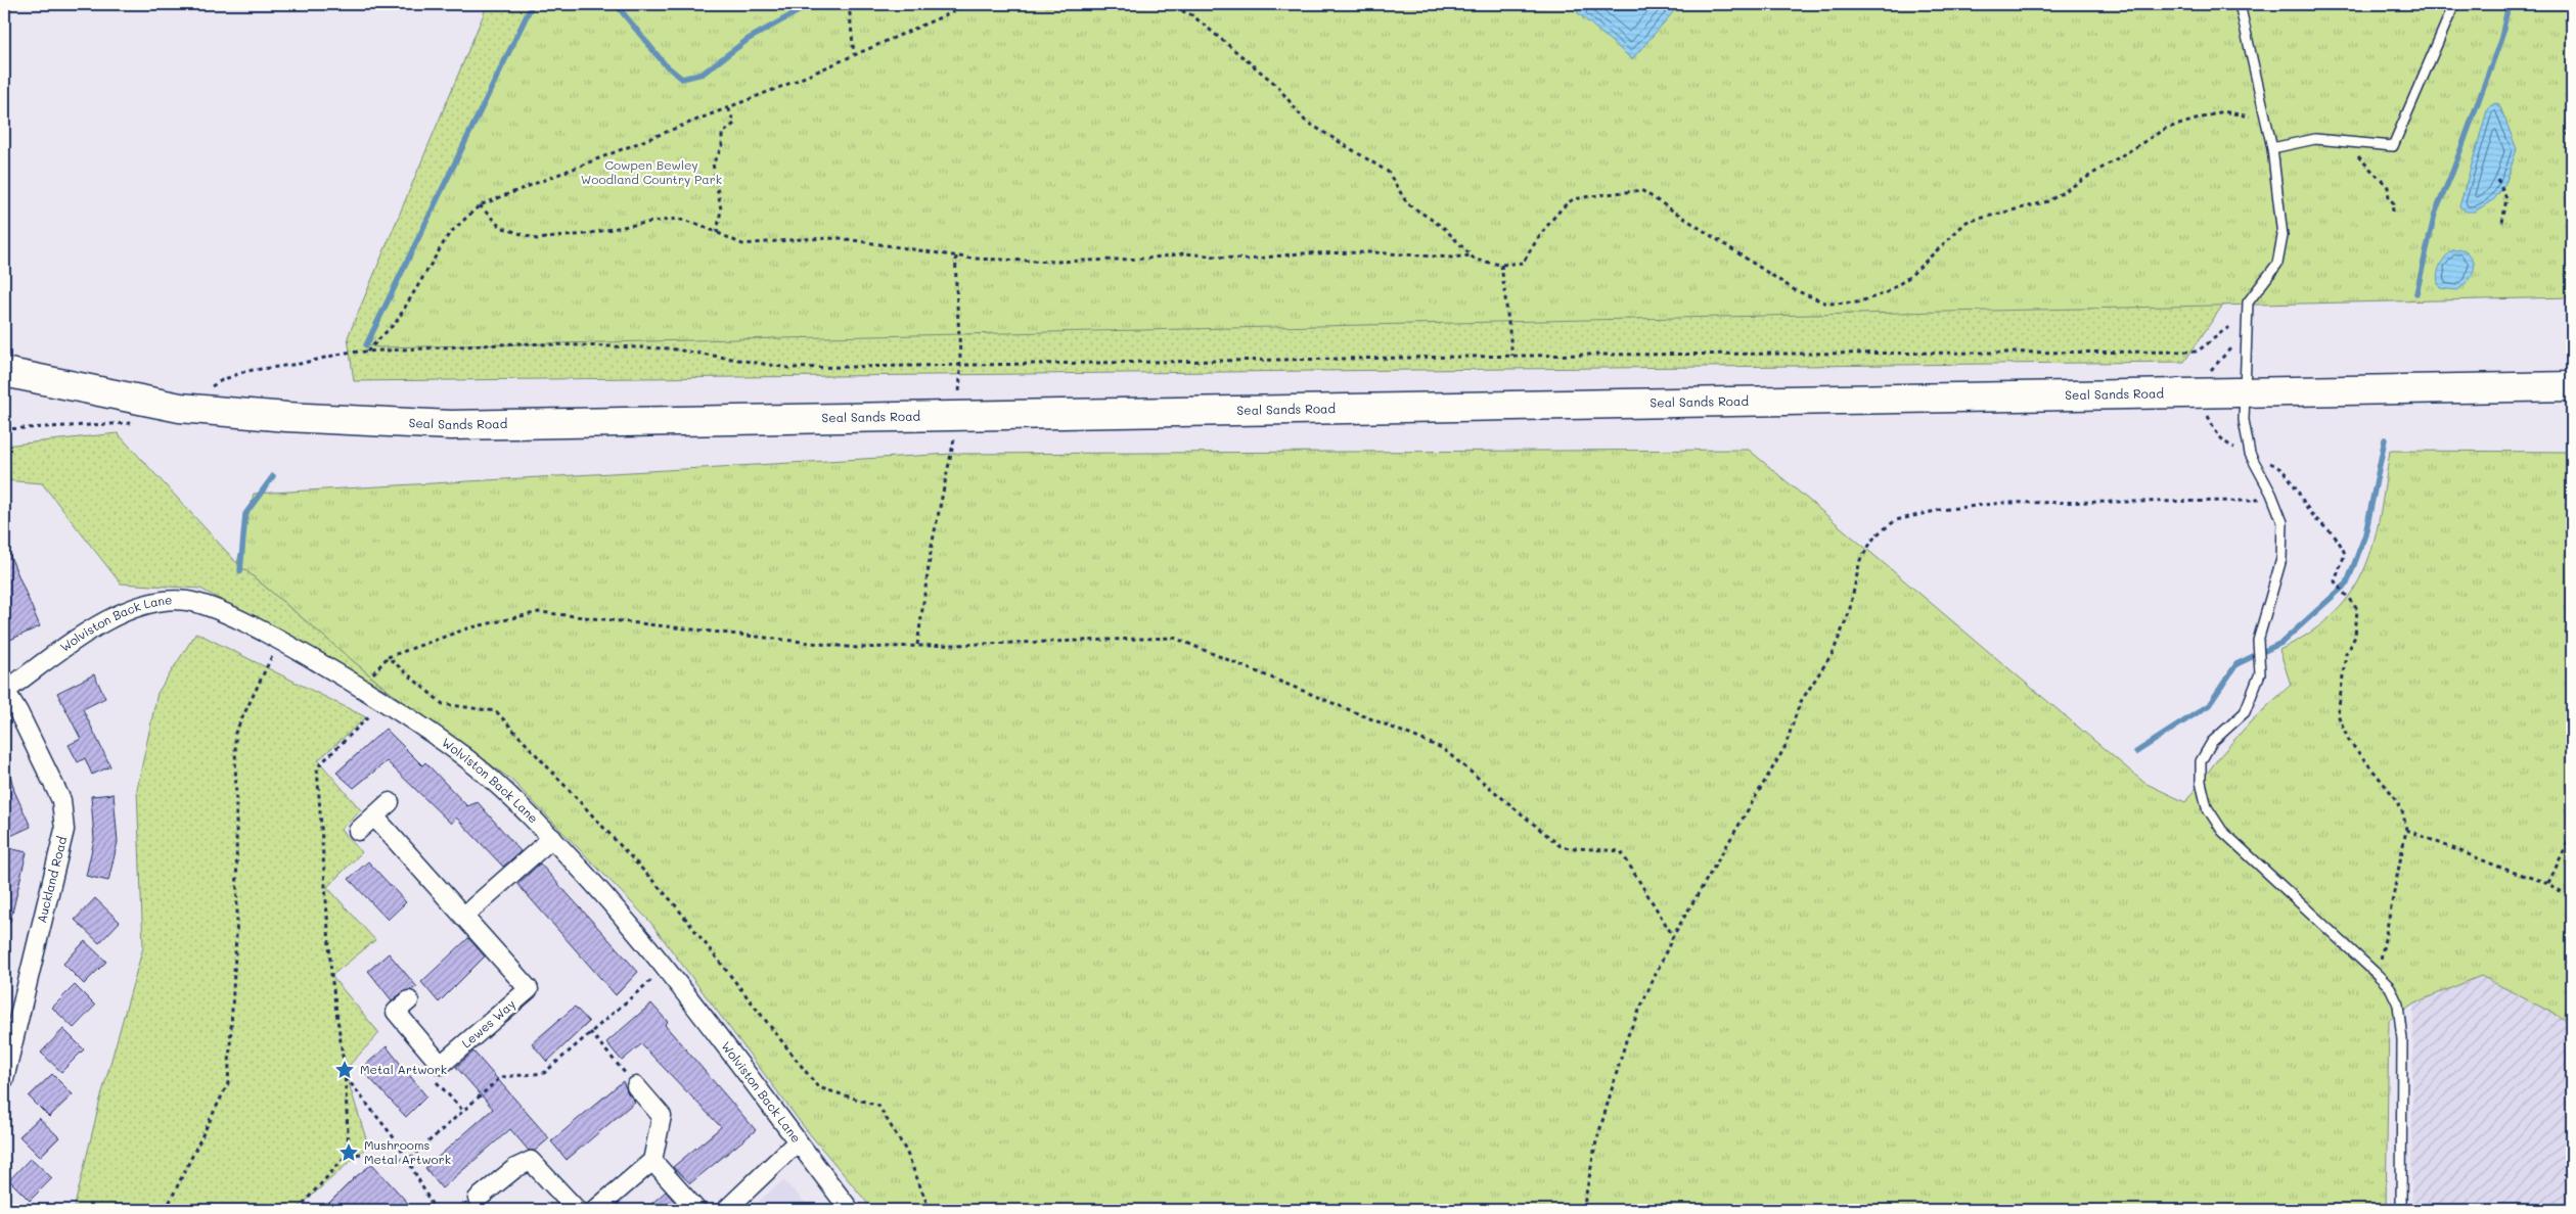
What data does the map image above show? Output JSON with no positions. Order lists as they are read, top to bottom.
{
  "streets": {
    "main road": ["Seal Sands Road"],
    "street": ["Wolviston Back Lane", "Auckland Road", "Lewes Way"]
  },
  "crossings": [
    ["Wolviston Back Lane", "Auckland Road"]
  ],
  "parks": ["Cowpen Bewley Woodland Country Park"],
  "places": {
    "place": ["Metal Artwork", "Mushrooms Metal Artwork"]
  }
}
